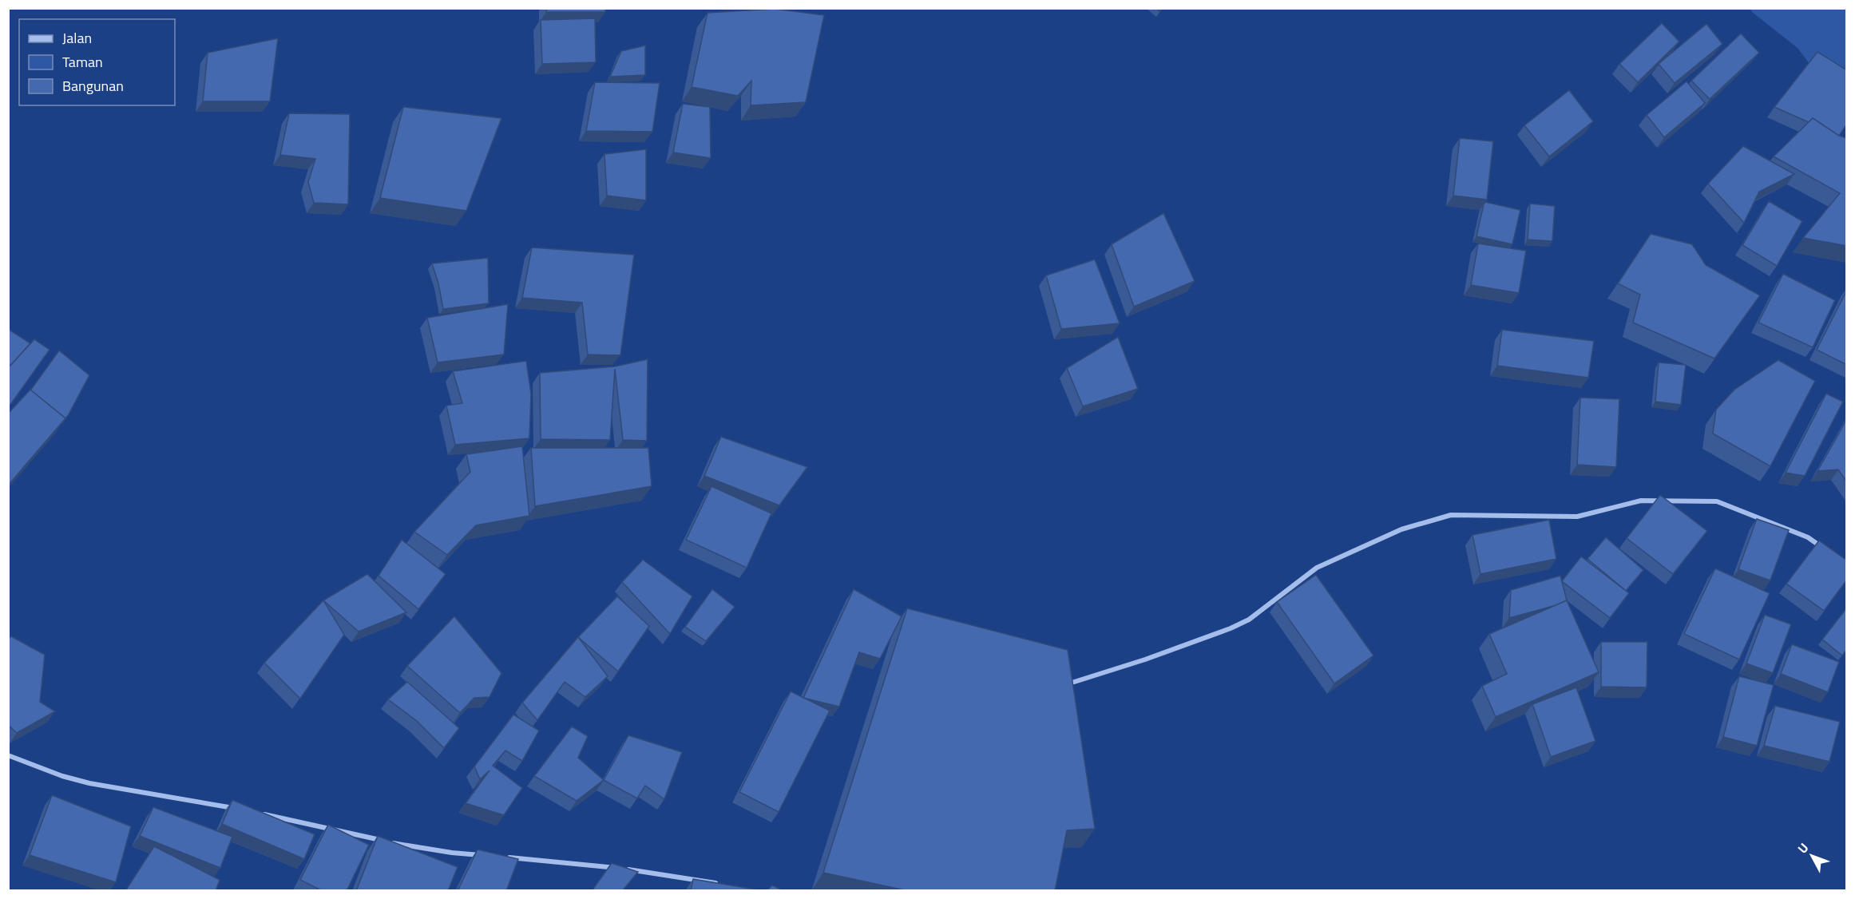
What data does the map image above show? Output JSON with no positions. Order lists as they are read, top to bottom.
{
  "legend": ["Jalan", "Taman", "Bangunan"],
  "north": "top left"
}
